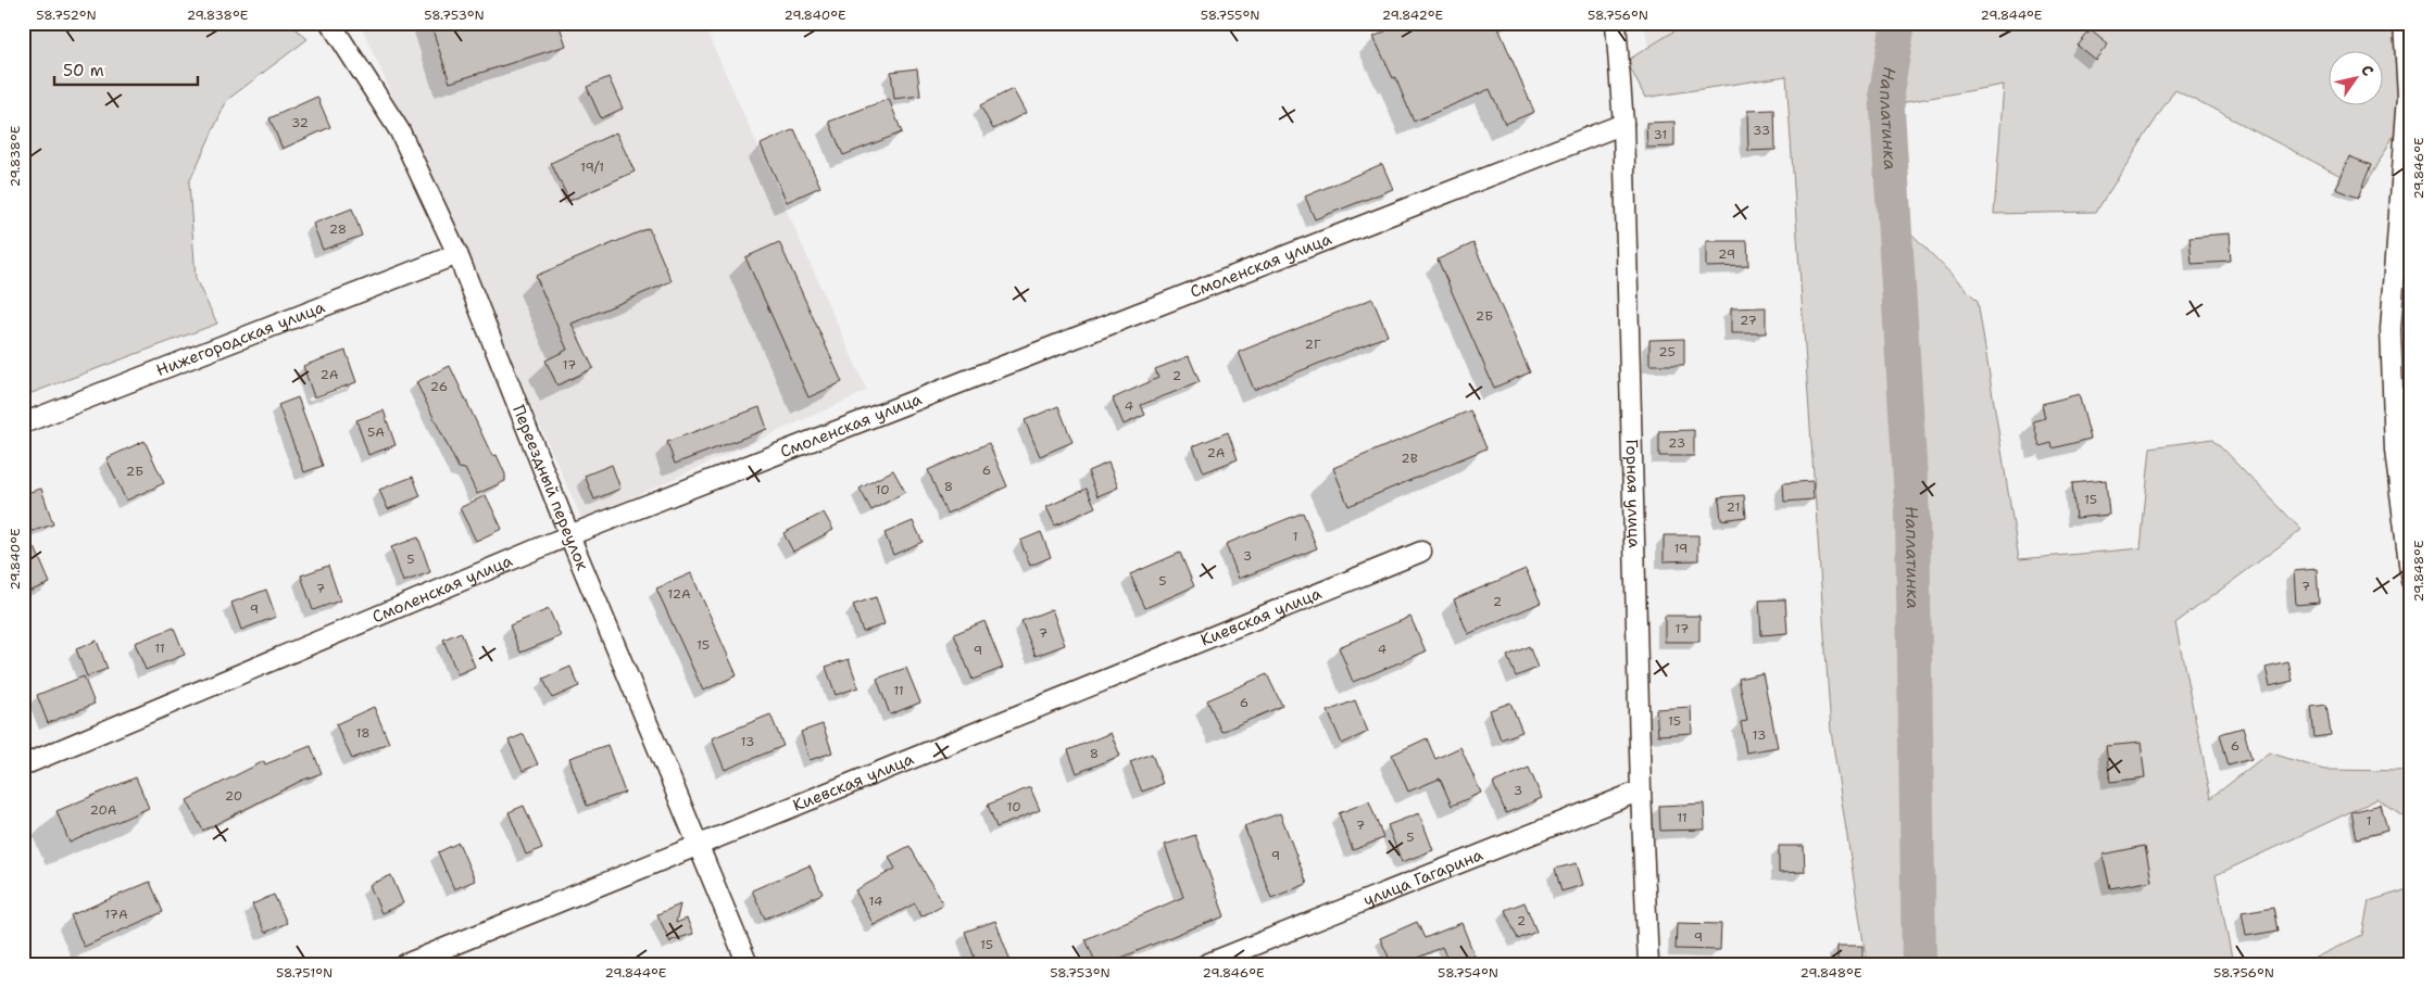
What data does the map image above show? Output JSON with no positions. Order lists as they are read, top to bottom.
{
  "streets": {
    "street": [
      "Смоленская улица",
      "Нижегородская улица",
      "Переездный переулок",
      "Горная улица",
      "Киевская улица",
      "улица Гагарина"
    ]
  },
  "crossings": [
    ["Смоленская улица", "Переездный переулок"],
    ["Смоленская улица", "Горная улица"],
    ["Нижегородская улица", "Переездный переулок"],
    ["Переездный переулок", "Киевская улица"],
    ["Горная улица", "улица Гагарина"]
  ],
  "water": ["Наплатинка"],
  "house_numbers": [
    "32",
    "33",
    "31",
    "19/1",
    "28",
    "29",
    "2Б",
    "27",
    "2Г",
    "25",
    "17",
    "2А",
    "2",
    "26",
    "4",
    "5А",
    "23",
    "2А",
    "2В",
    "6",
    "2Б",
    "8",
    "10",
    "15",
    "21",
    "1",
    "19",
    "3",
    "5",
    "5",
    "7",
    "7",
    "12А",
    "2",
    "9",
    "17",
    "7",
    "15",
    "11",
    "4",
    "9",
    "11",
    "6",
    "15",
    "18",
    "13",
    "13",
    "6",
    "8",
    "3",
    "20",
    "10",
    "20А",
    "11",
    "1",
    "7",
    "5",
    "9",
    "14",
    "17А",
    "2",
    "9",
    "15"
  ],
  "scale_bar": "50 m",
  "north": "top right",
  "coordinates": [
    "58.752°N",
    "29.838°E",
    "58.753°N",
    "29.840°E",
    "58.755°N",
    "29.842°E",
    "58.756°N",
    "29.844°E",
    "29.846°E",
    "29.848°E",
    "58.751°N",
    "58.754°N"
  ]
}
